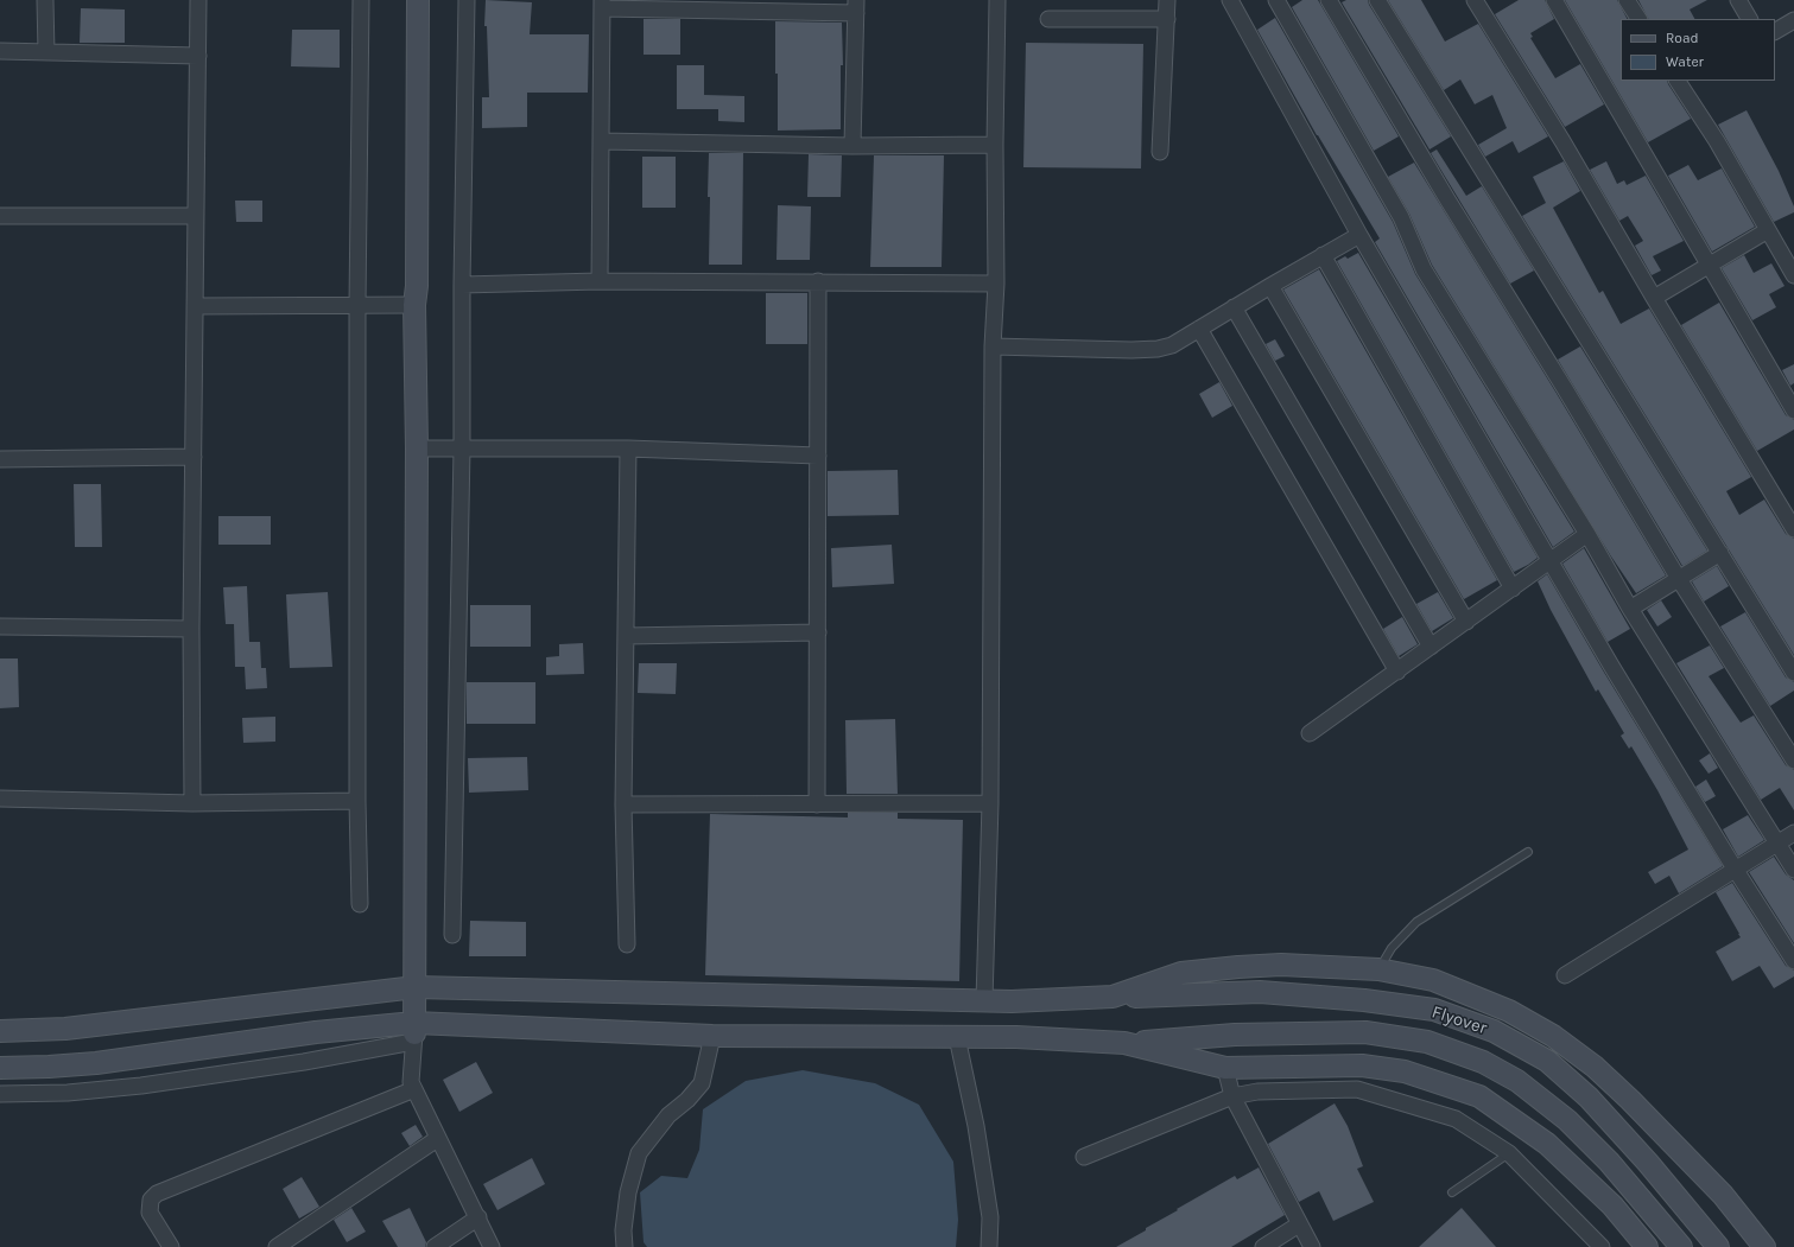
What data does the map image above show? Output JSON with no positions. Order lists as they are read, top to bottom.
{
  "streets": {
    "main road": ["Flyover"]
  },
  "legend": ["Road", "Water"]
}
